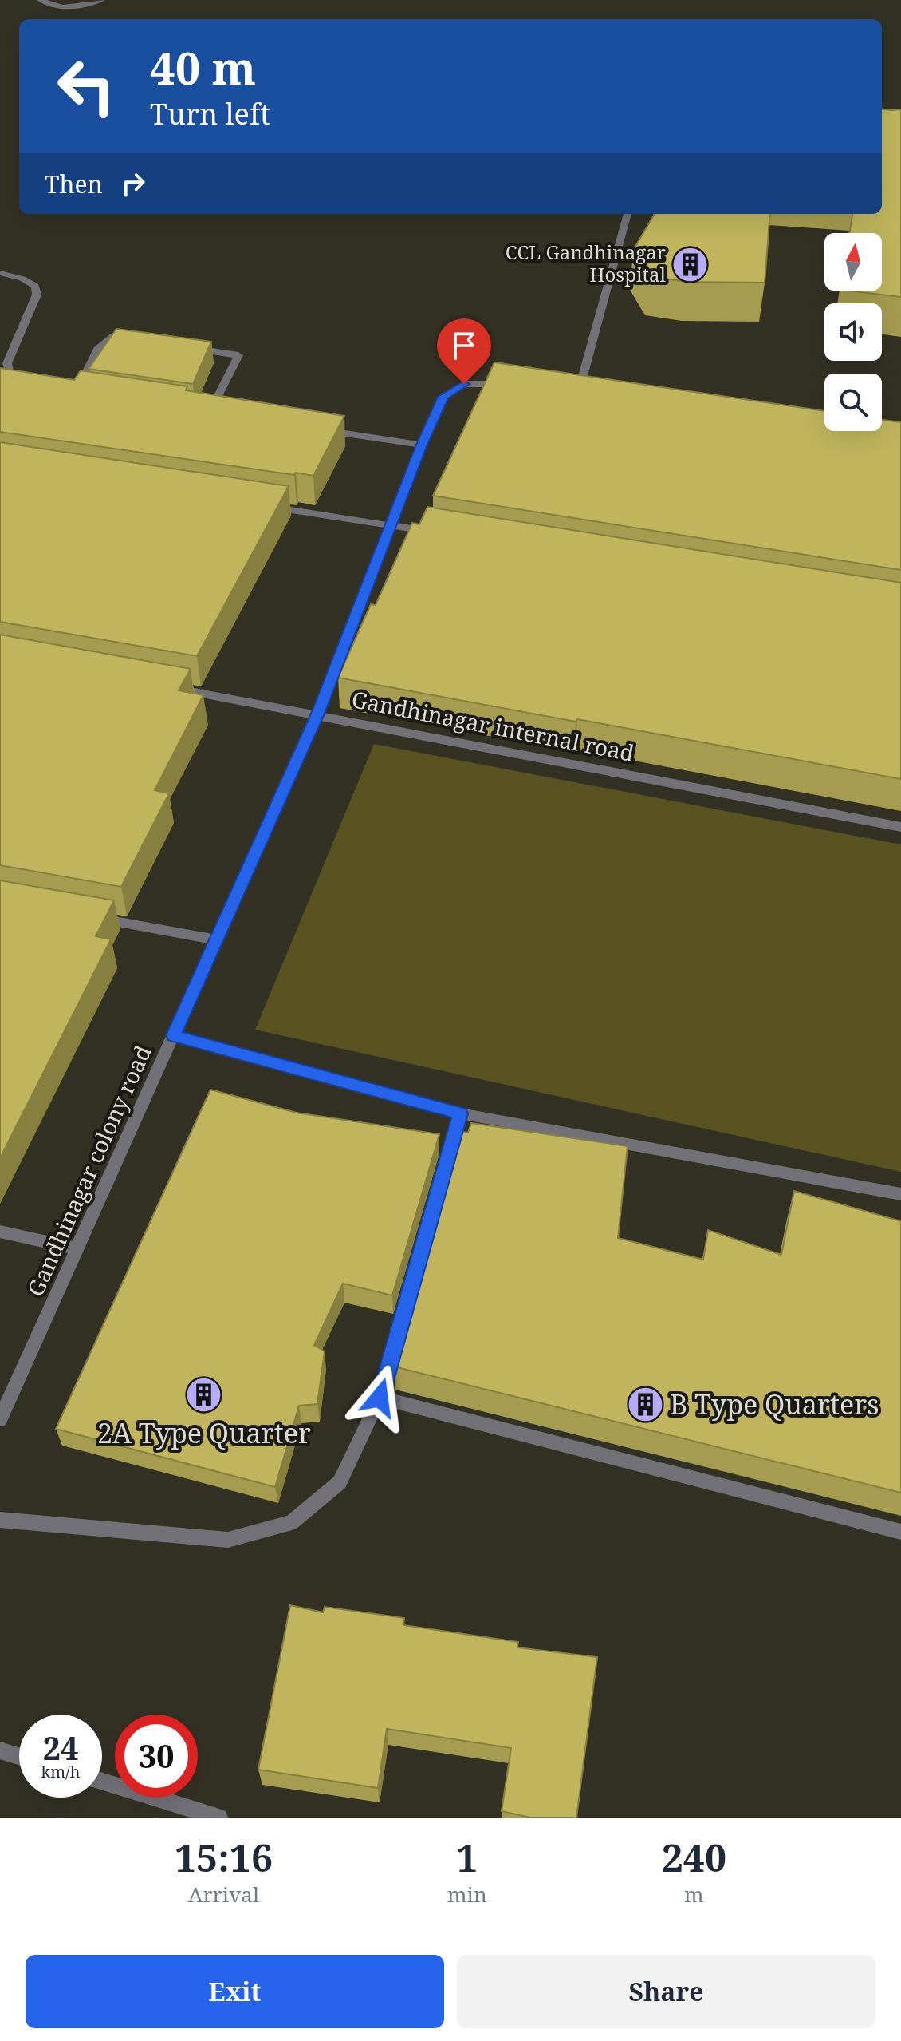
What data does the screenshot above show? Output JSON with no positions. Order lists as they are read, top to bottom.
{
  "streets": {
    "street": ["Gandhinagar internal road", "Gandhinagar colony road"]
  },
  "crossings": [
    ["Gandhinagar internal road", "Gandhinagar colony road"]
  ],
  "places": {
    "building": ["CCL Gandhinagar Hospital", "2A Type Quarter", "B Type Quarters"]
  },
  "north": "top",
  "page": {
    "turn": ["40 m", "Turn left"],
    "then": "Then",
    "speed": "24 km/h",
    "limit": "30",
    "eta": [
      "15:16",
      "Arrival",
      "1",
      "min",
      "240",
      "m"
    ],
    "buttons": ["Exit", "Share"]
  }
}
